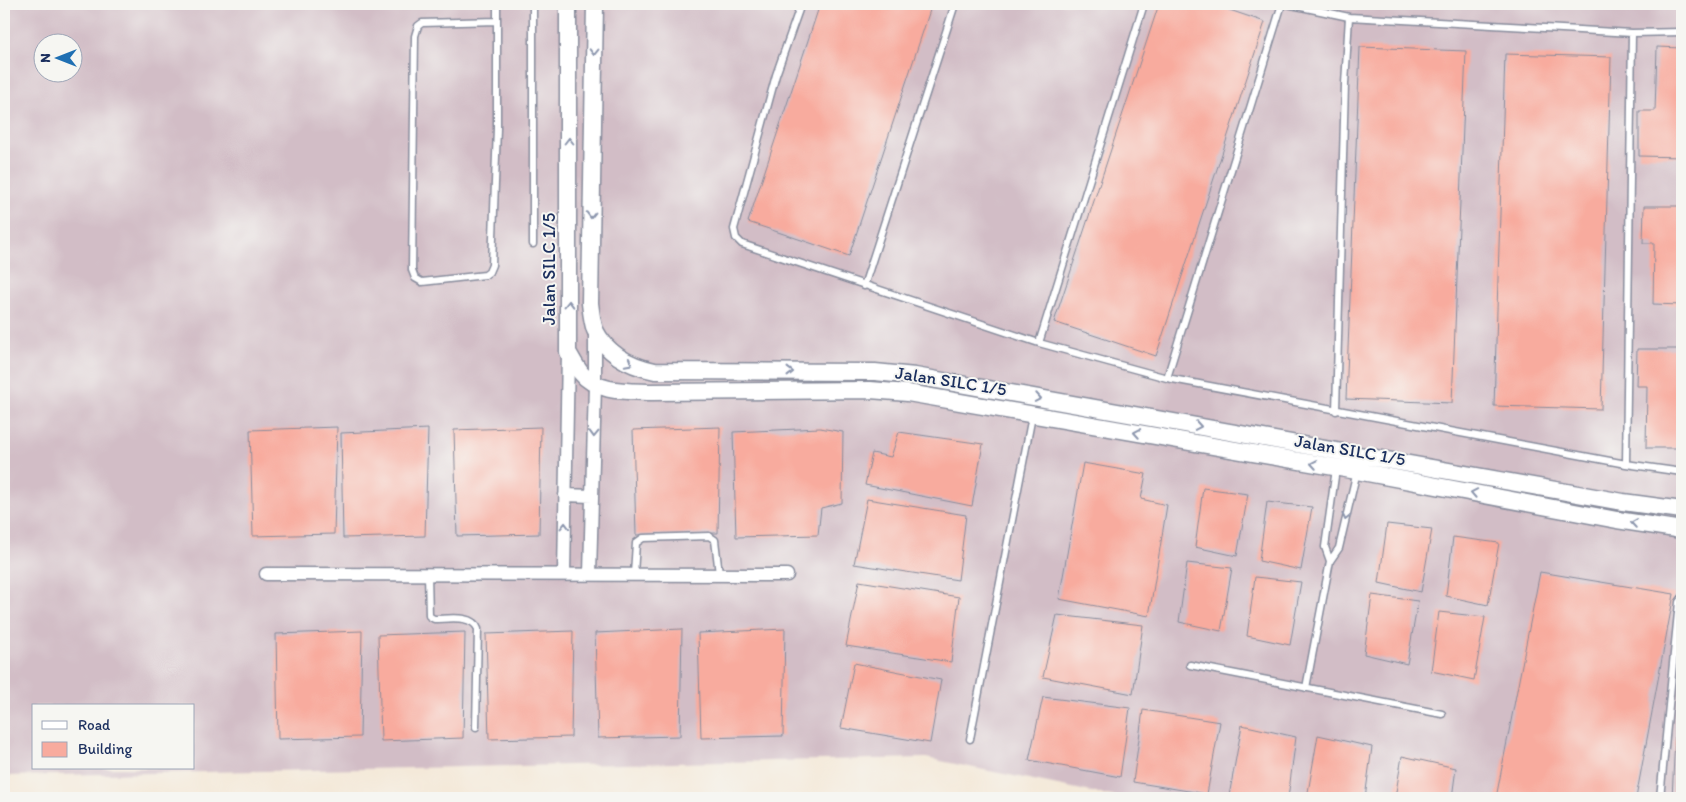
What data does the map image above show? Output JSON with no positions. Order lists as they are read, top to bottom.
{
  "streets": {
    "street": ["Jalan SILC 1/5"]
  },
  "legend": ["Road", "Building"],
  "north": "left"
}
